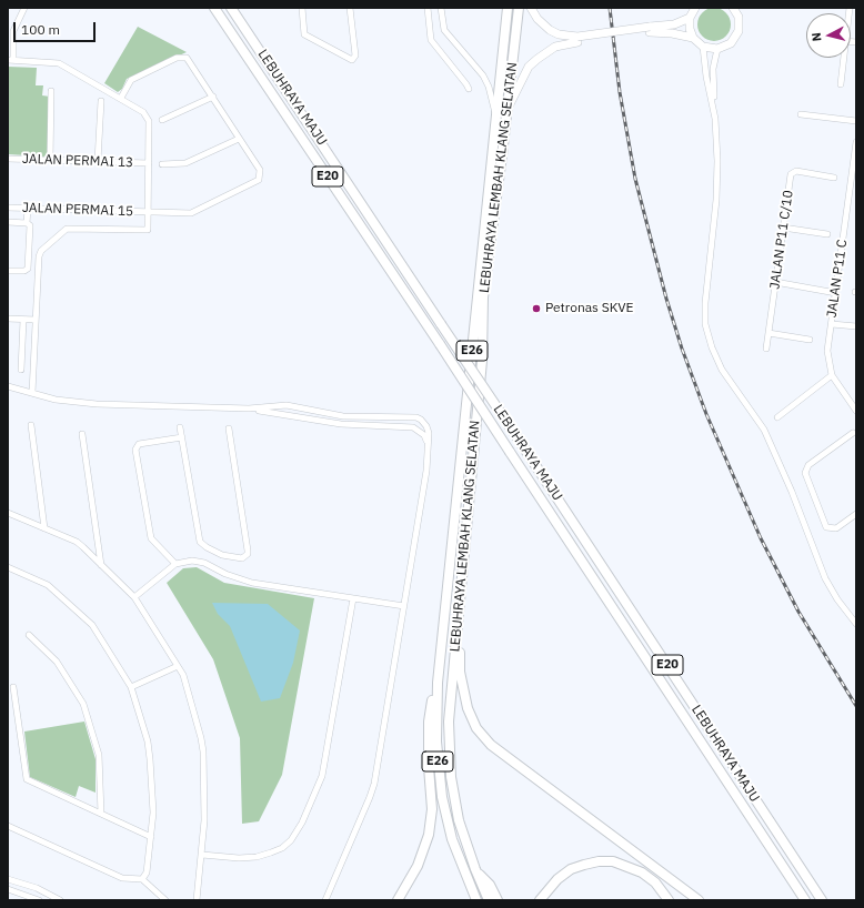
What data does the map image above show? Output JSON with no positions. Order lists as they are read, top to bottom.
{
  "streets": {
    "highway": [
      "LEBUHRAYA MAJU",
      "E20",
      "LEBUHRAYA LEMBAH KLANG SELATAN",
      "E26"
    ],
    "street": [
      "JALAN PERMAI 13",
      "JALAN PERMAI 15",
      "JALAN P11 C/10",
      "JALAN P11 C"
    ]
  },
  "places": ["Petronas SKVE"],
  "scale_bar": "100 m",
  "north": "left"
}
